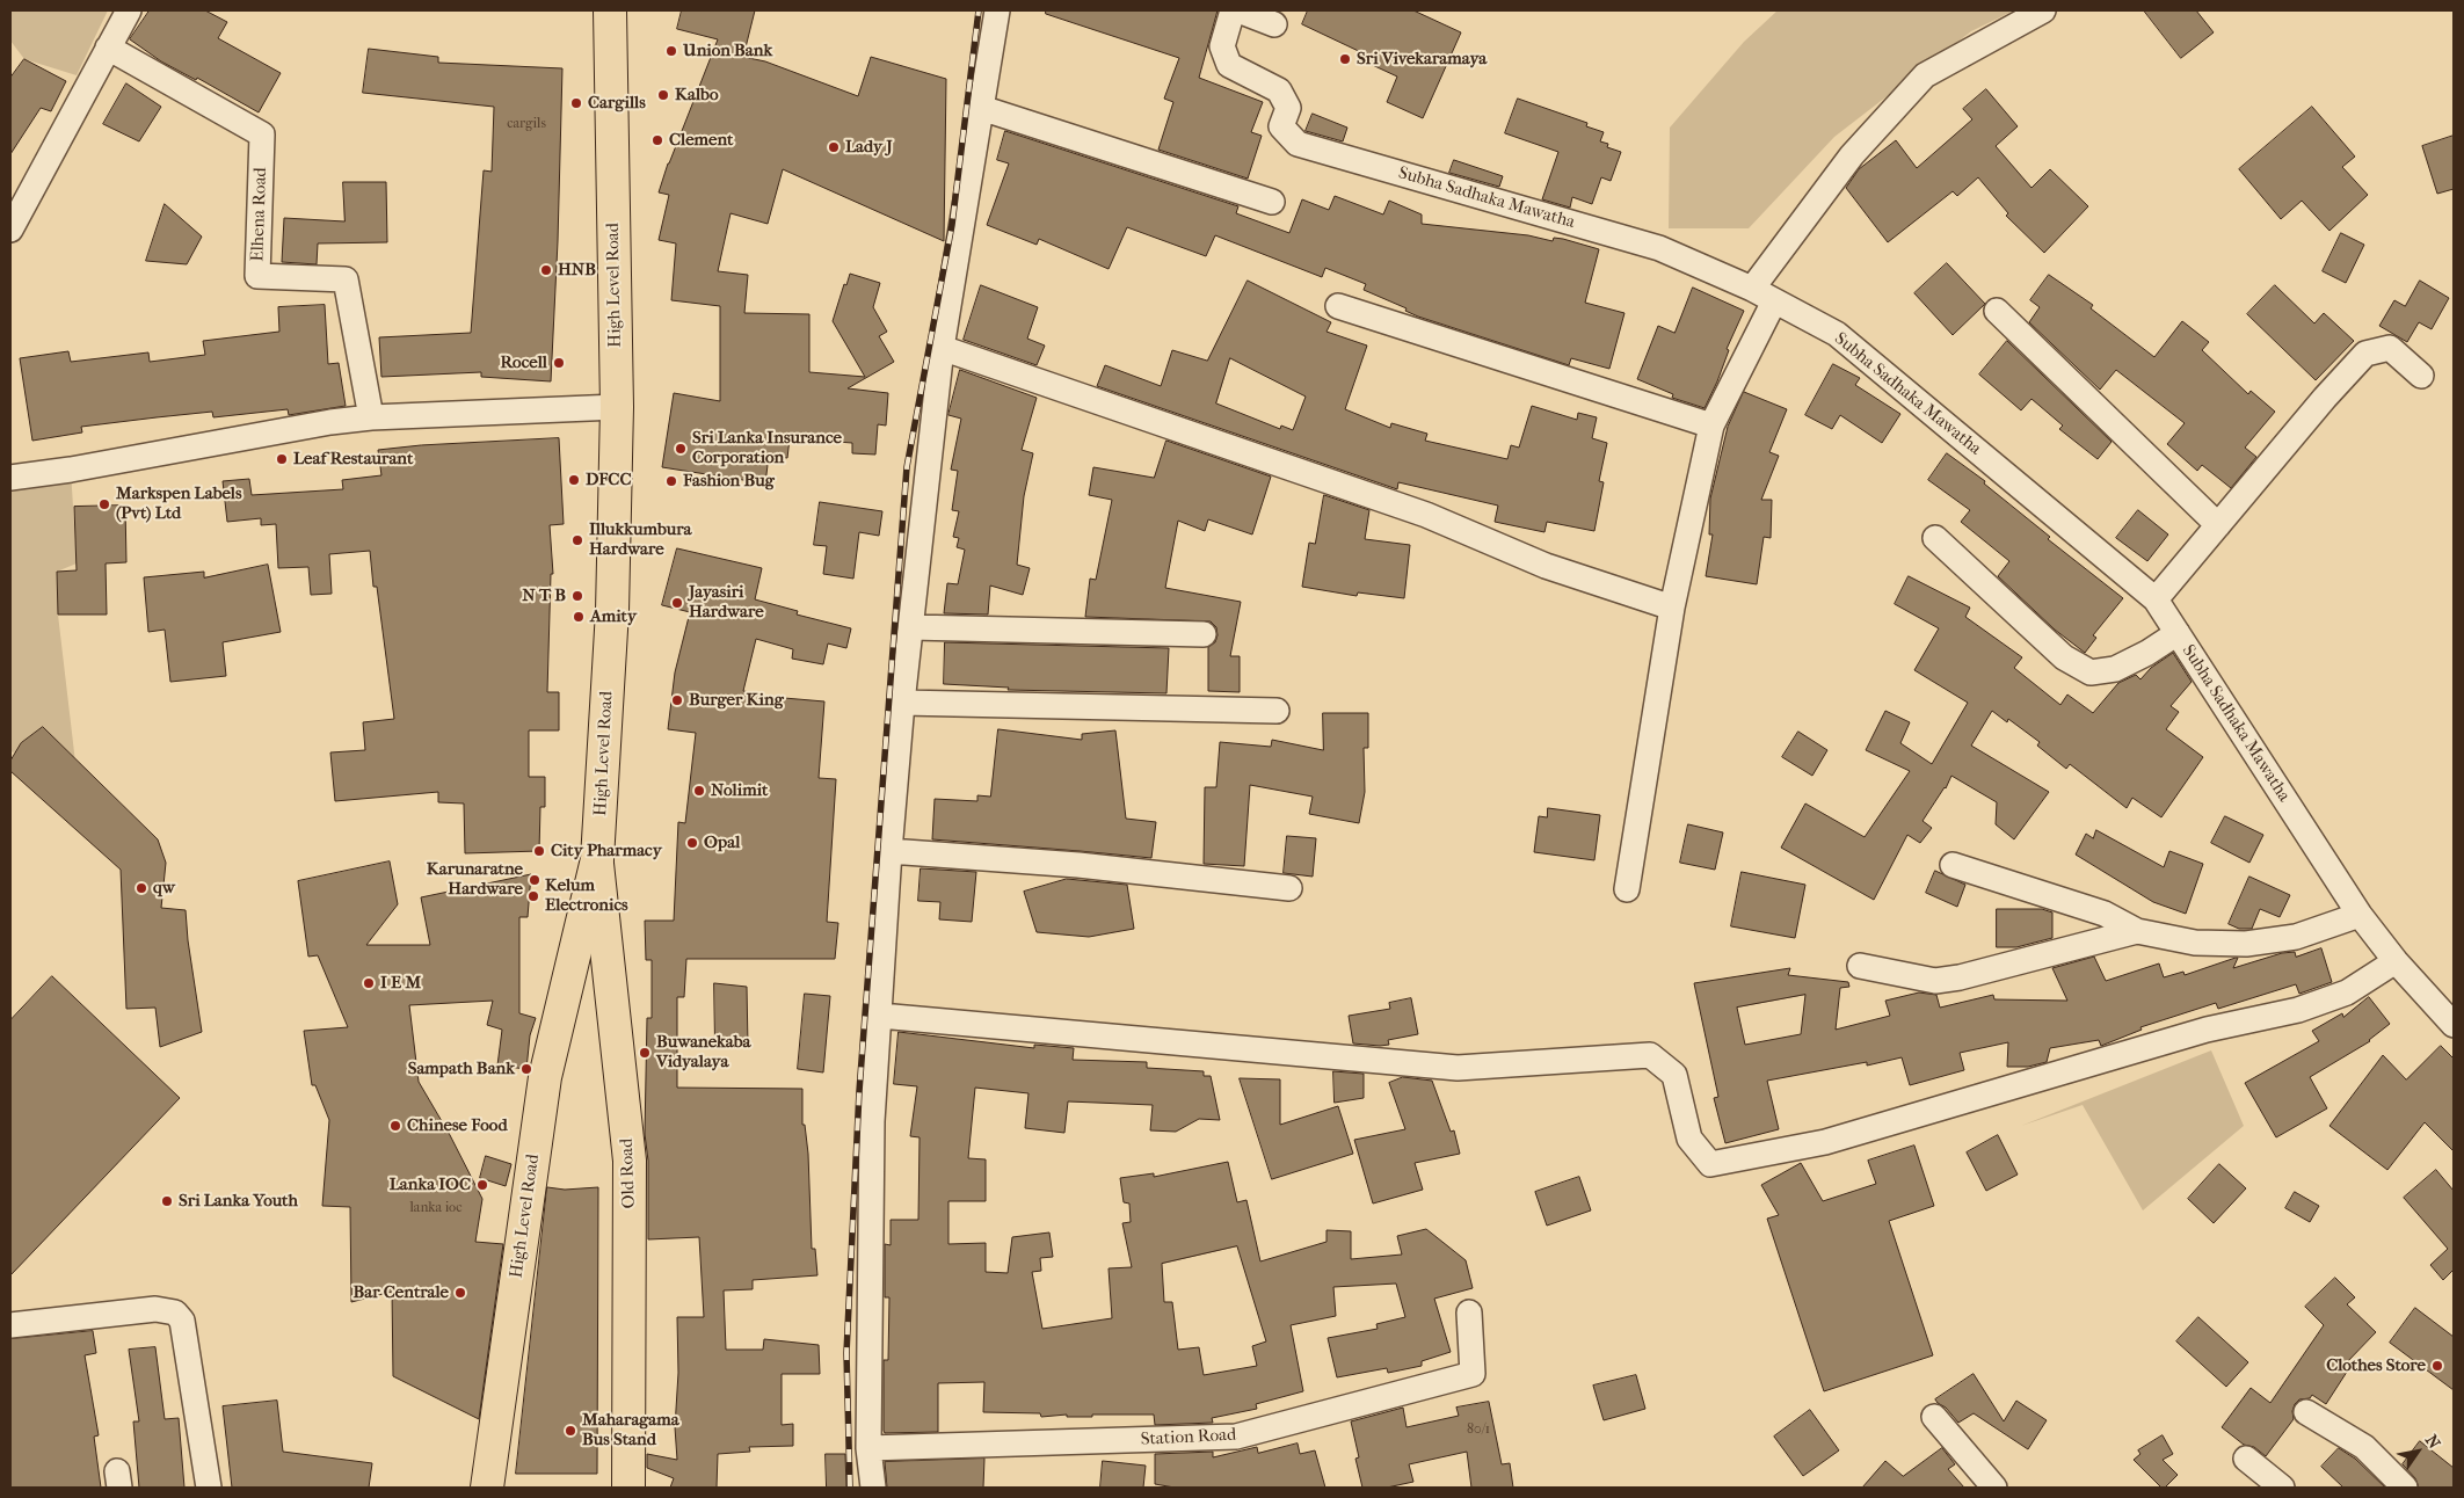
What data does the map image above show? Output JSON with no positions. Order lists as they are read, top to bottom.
{
  "streets": {
    "main road": ["High Level Road", "Old Road"],
    "street": ["Subha Sadhaka Mawatha", "Elhena Road", "Station Road"]
  },
  "crossings": [
    ["High Level Road", "Old Road"]
  ],
  "places": [
    "Union Bank",
    "Sri Vivekaramaya",
    "Kalbo",
    "Cargills",
    "Clement",
    "Lady J",
    "HNB",
    "Rocell",
    "Sri Lanka Insurance Corporation",
    "Leaf Restaurant",
    "DFCC",
    "Fashion Bug",
    "Markspen Labels (Pvt) Ltd",
    "Illukkumbura Hardware",
    "N T B",
    "Jayasiri Hardware",
    "Amity",
    "Burger King",
    "Nolimit",
    "Opal",
    "City Pharmacy",
    "Karunaratne Hardware",
    "qw",
    "Kelum Electronics",
    "I E M",
    "Buwanekaba Vidyalaya",
    "Sampath Bank",
    "Chinese Food",
    "Lanka IOC",
    "Sri Lanka Youth",
    "Bar Centrale",
    "Clothes Store",
    "Maharagama Bus Stand"
  ],
  "house_numbers": ["cargils", "lanka ioc", "80/1"],
  "north": "top right"
}
